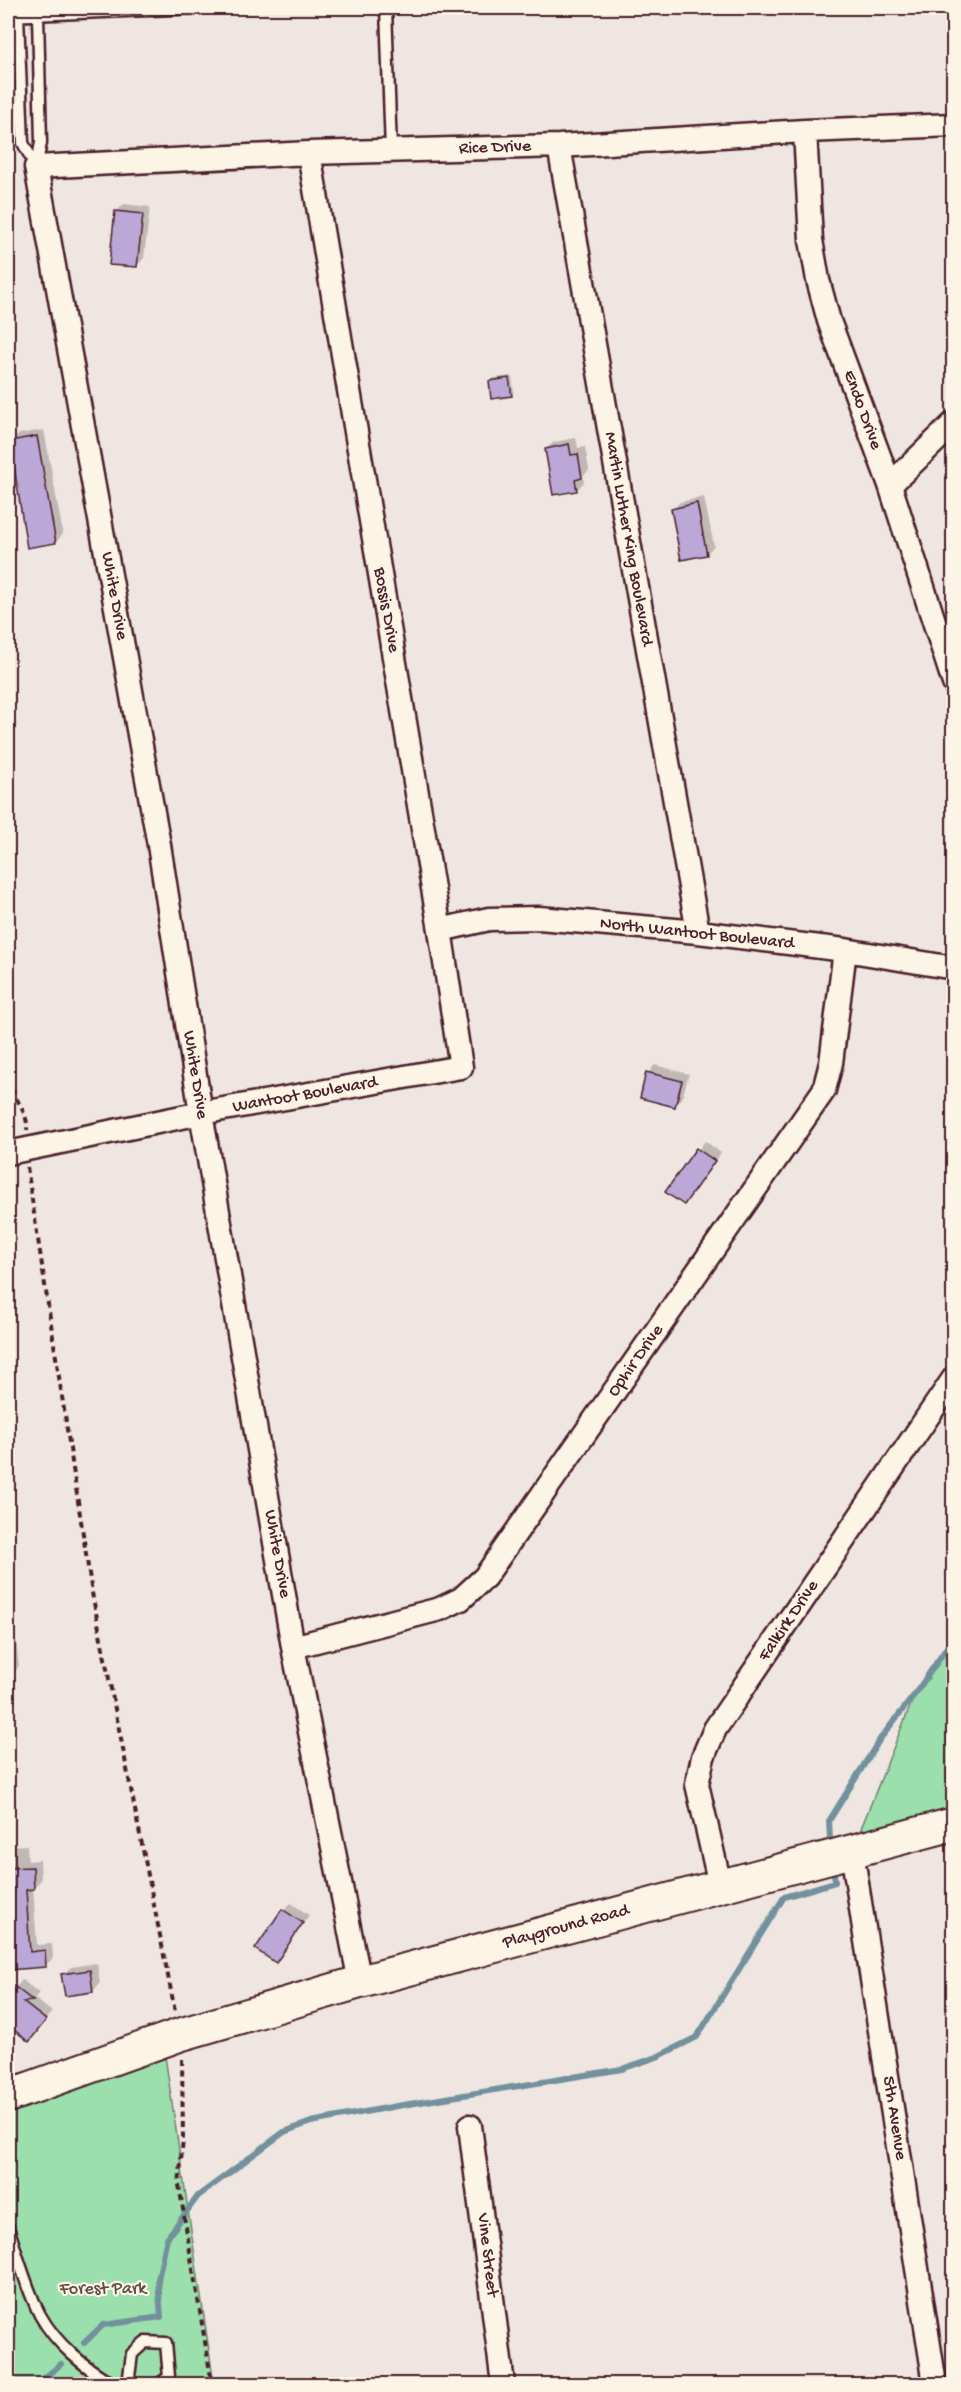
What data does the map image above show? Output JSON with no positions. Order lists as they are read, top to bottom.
{
  "streets": {
    "main road": ["Playground Road"],
    "street": [
      "Rice Drive",
      "Endo Drive",
      "Martin Luther King Boulevard",
      "White Drive",
      "Bossis Drive",
      "North Wantoot Boulevard",
      "Wantoot Boulevard",
      "Ophir Drive",
      "Falkirk Drive",
      "5th Avenue",
      "Vine Street"
    ]
  },
  "crossings": [
    ["Rice Drive", "Endo Drive"],
    ["Rice Drive", "Martin Luther King Boulevard"],
    ["Rice Drive", "White Drive"],
    ["Rice Drive", "Bossis Drive"],
    ["Martin Luther King Boulevard", "North Wantoot Boulevard"],
    ["White Drive", "Wantoot Boulevard"],
    ["White Drive", "Ophir Drive"],
    ["White Drive", "Playground Road"],
    ["Bossis Drive", "North Wantoot Boulevard"],
    ["Bossis Drive", "Wantoot Boulevard"],
    ["North Wantoot Boulevard", "Ophir Drive"],
    ["Falkirk Drive", "Playground Road"],
    ["Playground Road", "5th Avenue"]
  ],
  "parks": ["Forest Park"]
}
